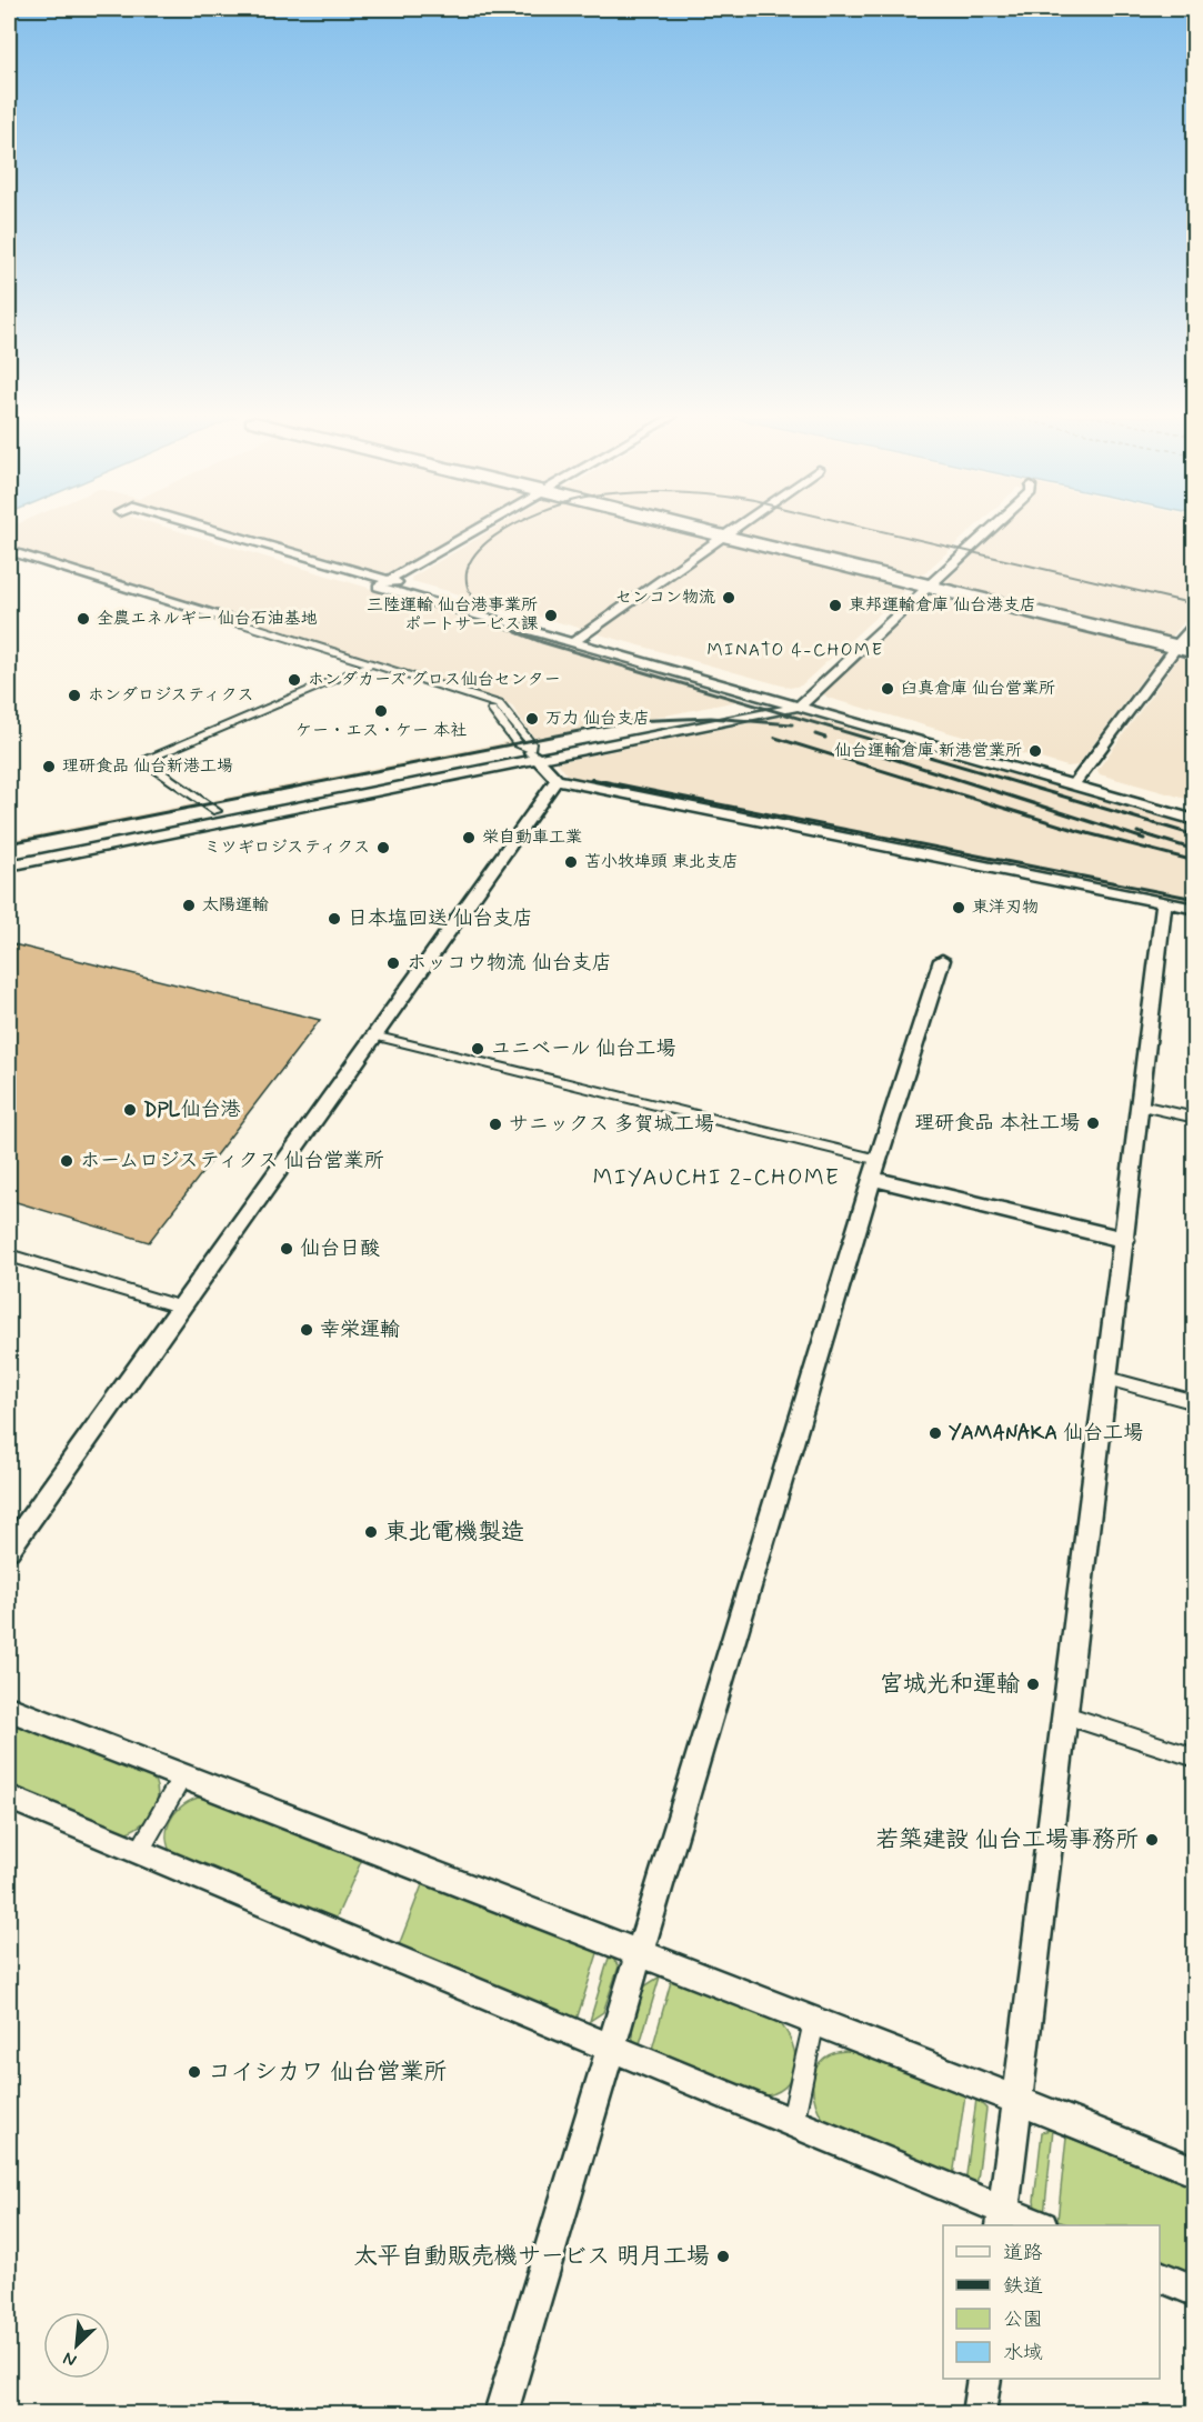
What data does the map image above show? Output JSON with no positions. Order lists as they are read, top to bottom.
{
  "districts": ["MINATO 4-CHOME", "MIYAUCHI 2-CHOME"],
  "places": [
    "センコン物流",
    "東邦運輸倉庫 仙台港支店",
    "三陸運輸 仙台港事業所 ポートサービス課",
    "全農エネルギー 仙台石油基地",
    "ホンダカーズ グロス仙台センター",
    "臼真倉庫 仙台営業所",
    "ホンダロジスティクス",
    "ケー・エス・ケー 本社",
    "万力 仙台支店",
    "仙台運輸倉庫 新港営業所",
    "理研食品 仙台新港工場",
    "栄自動車工業",
    "ミツギロジスティクス",
    "苫小牧埠頭 東北支店",
    "太陽運輸",
    "東洋刃物",
    "日本塩回送 仙台支店",
    "ホッコウ物流 仙台支店",
    "ユニベール 仙台工場",
    "DPL仙台港",
    "理研食品 本社工場",
    "サニックス 多賀城工場",
    "ホームロジスティクス 仙台営業所",
    "仙台日酸",
    "幸栄運輸",
    "YAMANAKA 仙台工場",
    "東北電機製造",
    "宮城光和運輸",
    "若築建設 仙台工場事務所",
    "コイシカワ 仙台営業所",
    "太平自動販売機サービス 明月工場"
  ],
  "legend": [
    "道路",
    "鉄道",
    "公園",
    "水域"
  ],
  "north": "bottom left"
}
